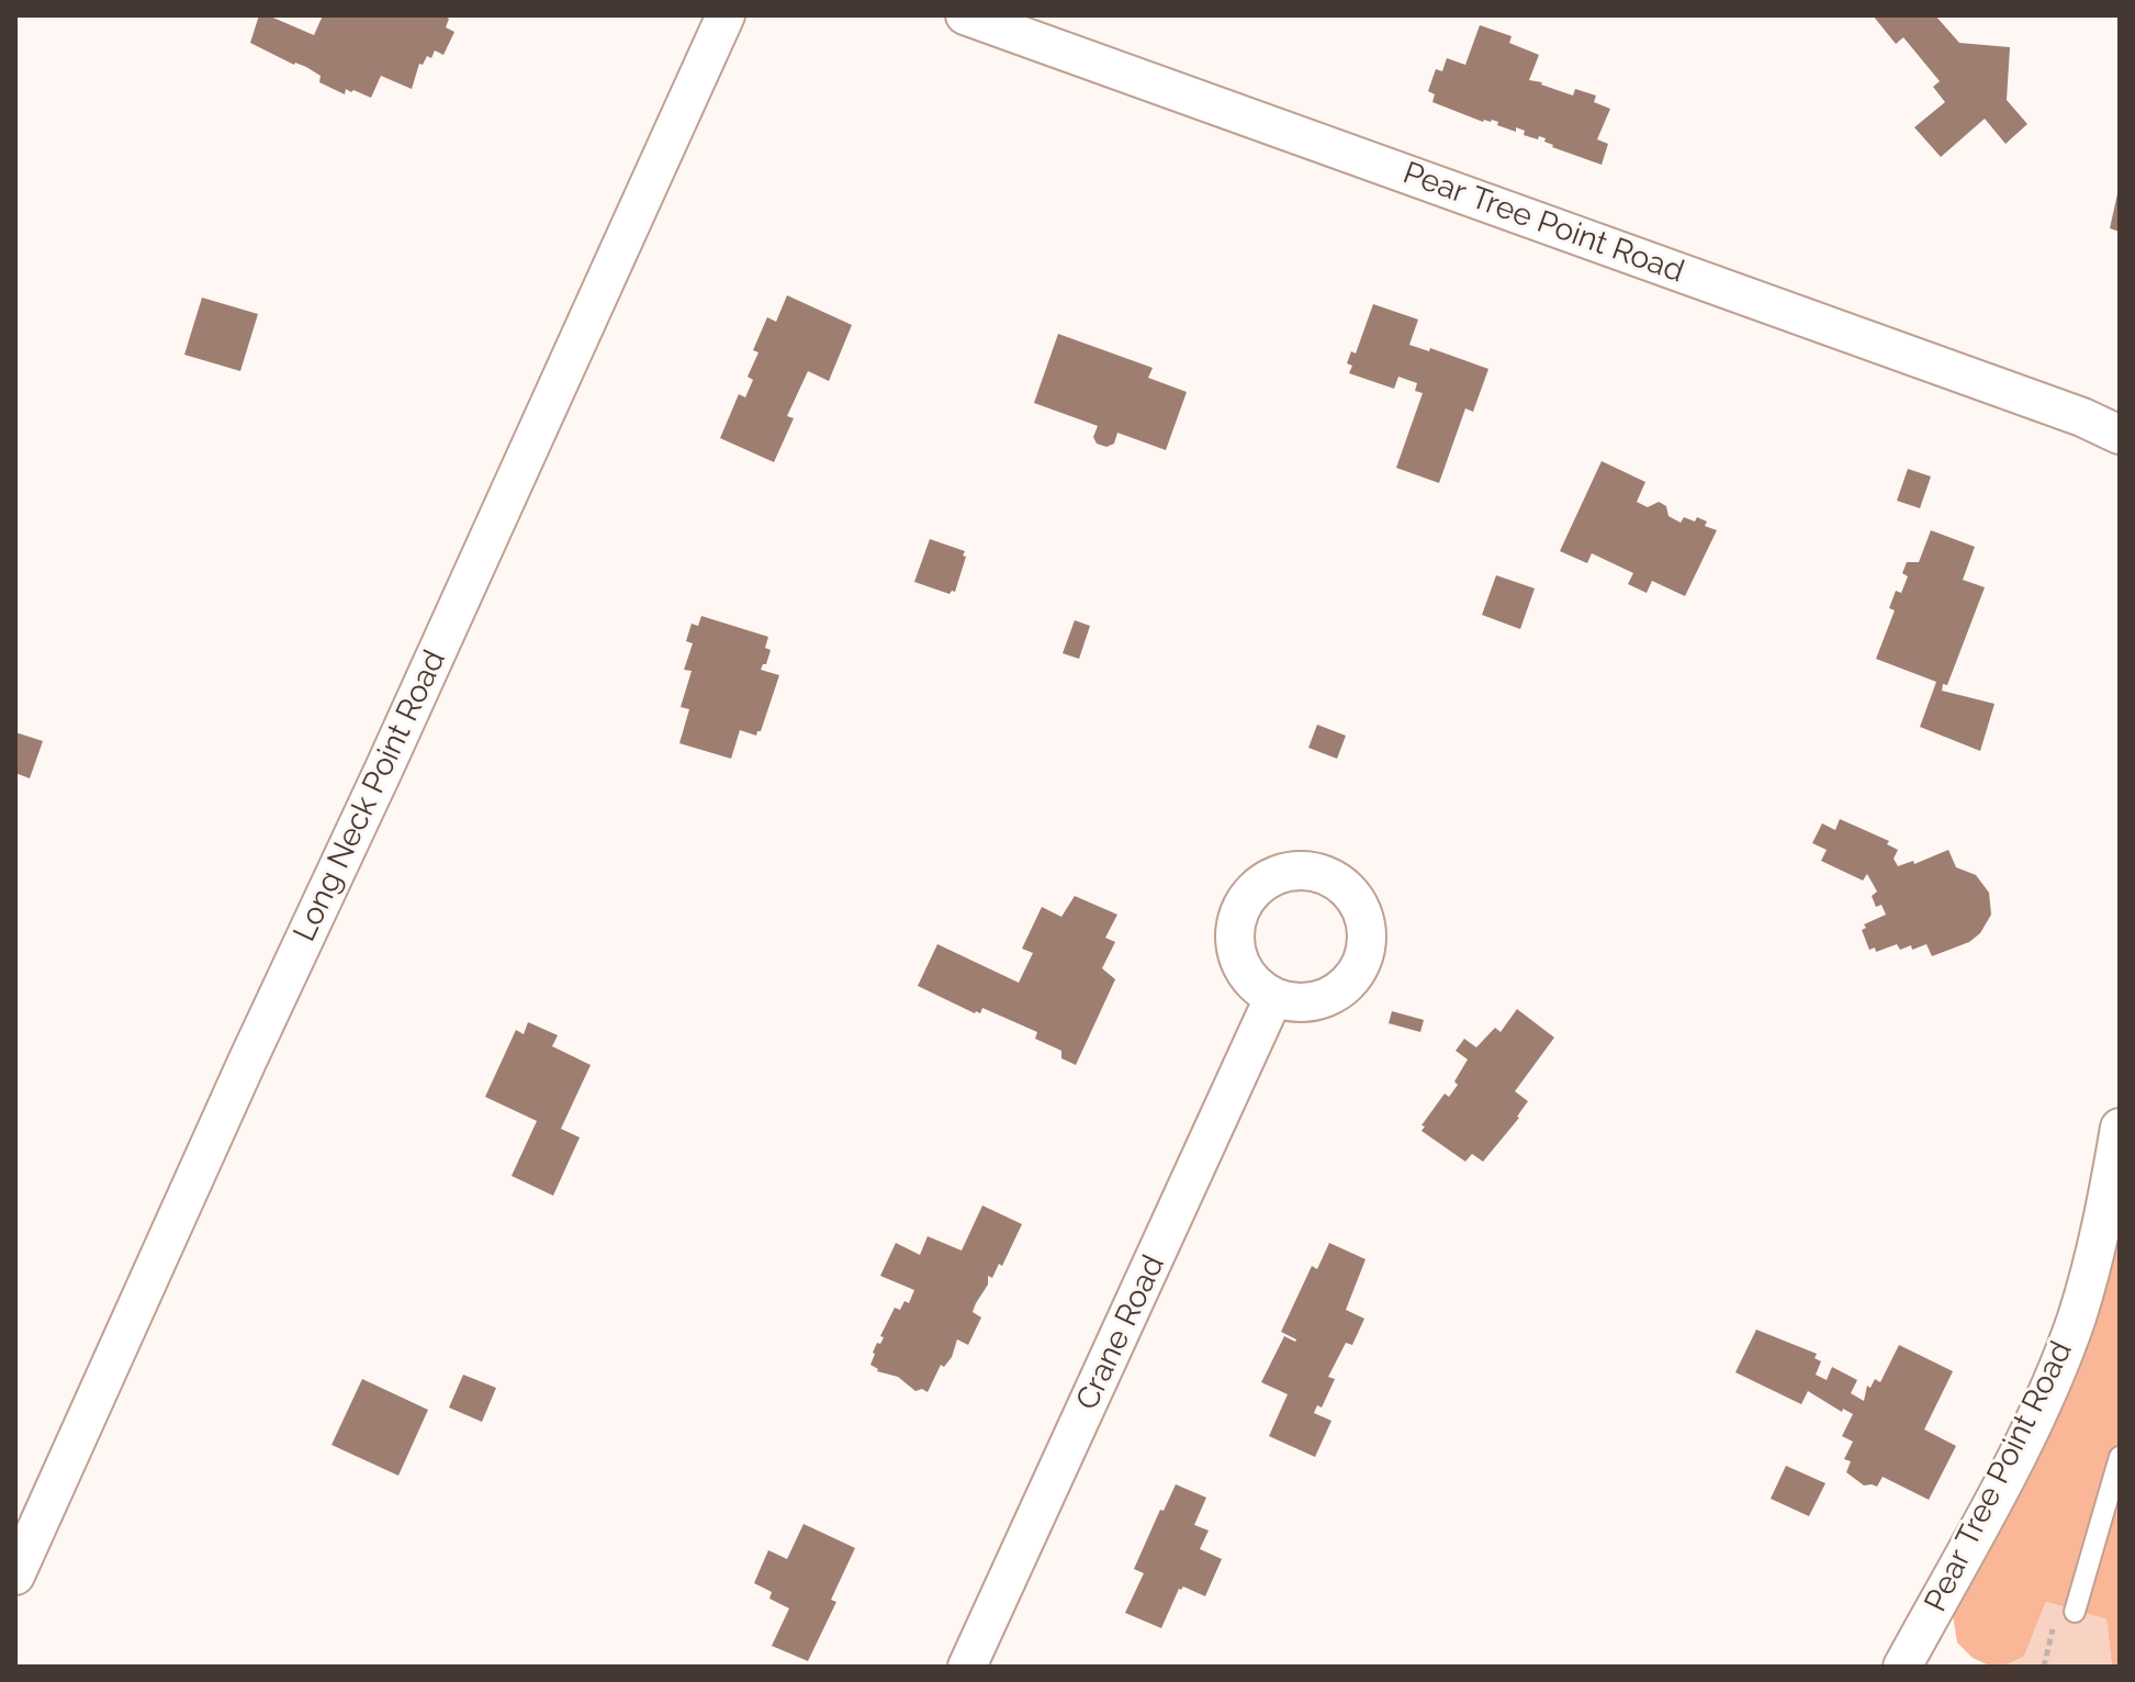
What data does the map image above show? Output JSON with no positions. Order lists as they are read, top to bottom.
{
  "streets": {
    "street": ["Pear Tree Point Road", "Long Neck Point Road", "Crane Road"]
  }
}
